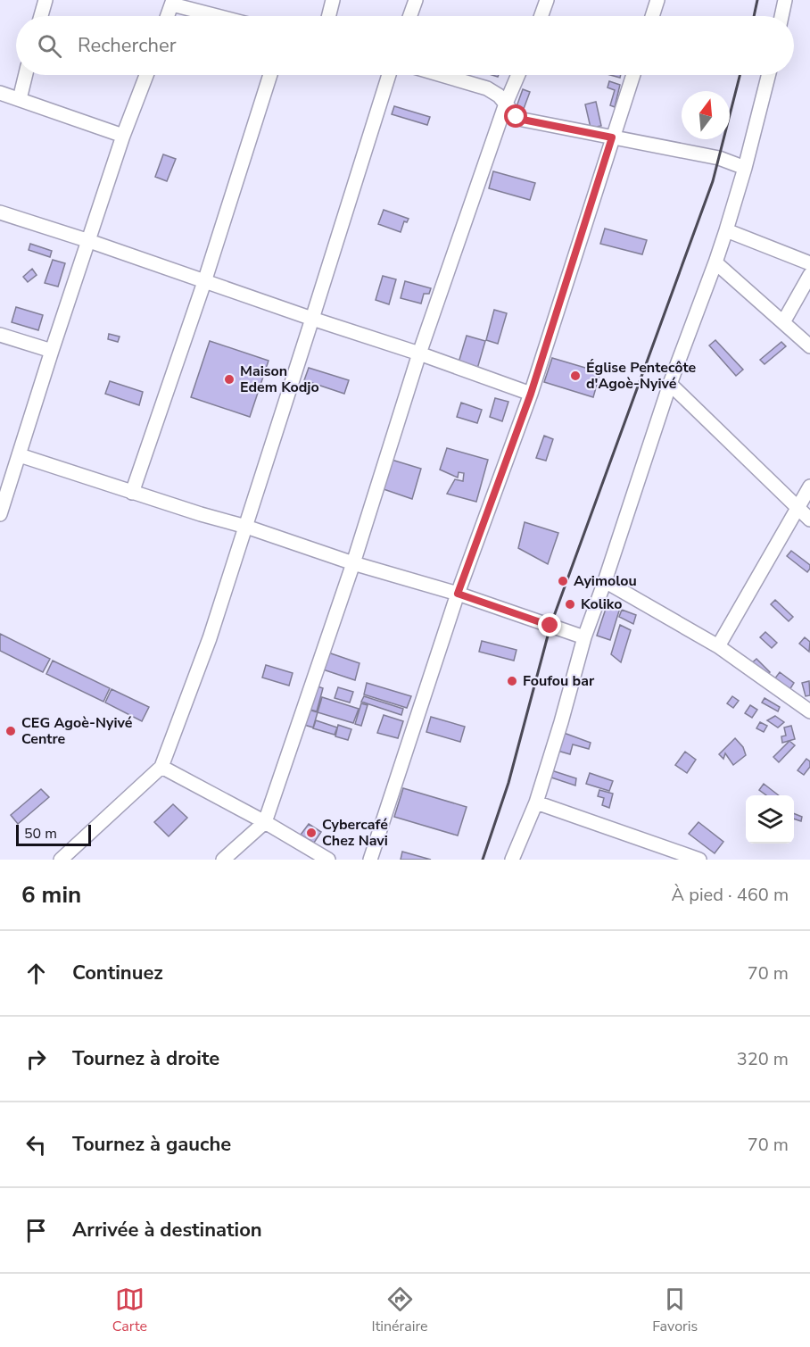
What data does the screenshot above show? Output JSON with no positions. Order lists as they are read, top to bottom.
{
  "places": [
    "Église Pentecôte d'Agoè-Nyivé",
    "Maison Edem Kodjo",
    "Ayimolou",
    "Koliko",
    "Foufou bar",
    "CEG Agoè-Nyivé Centre",
    "Cybercafé Chez Navi"
  ],
  "scale_bar": "50 m",
  "north": "top",
  "page": {
    "search": "Rechercher",
    "scale": "50 m",
    "heading": ["6 min", "À pied · 460 m"],
    "list": [
      ["Continuez", "70 m"],
      ["Tournez à droite", "320 m"],
      ["Tournez à gauche", "70 m"],
      "Arrivée à destination"
    ],
    "nav": ["Carte", "Itinéraire", "Favoris"]
  }
}
